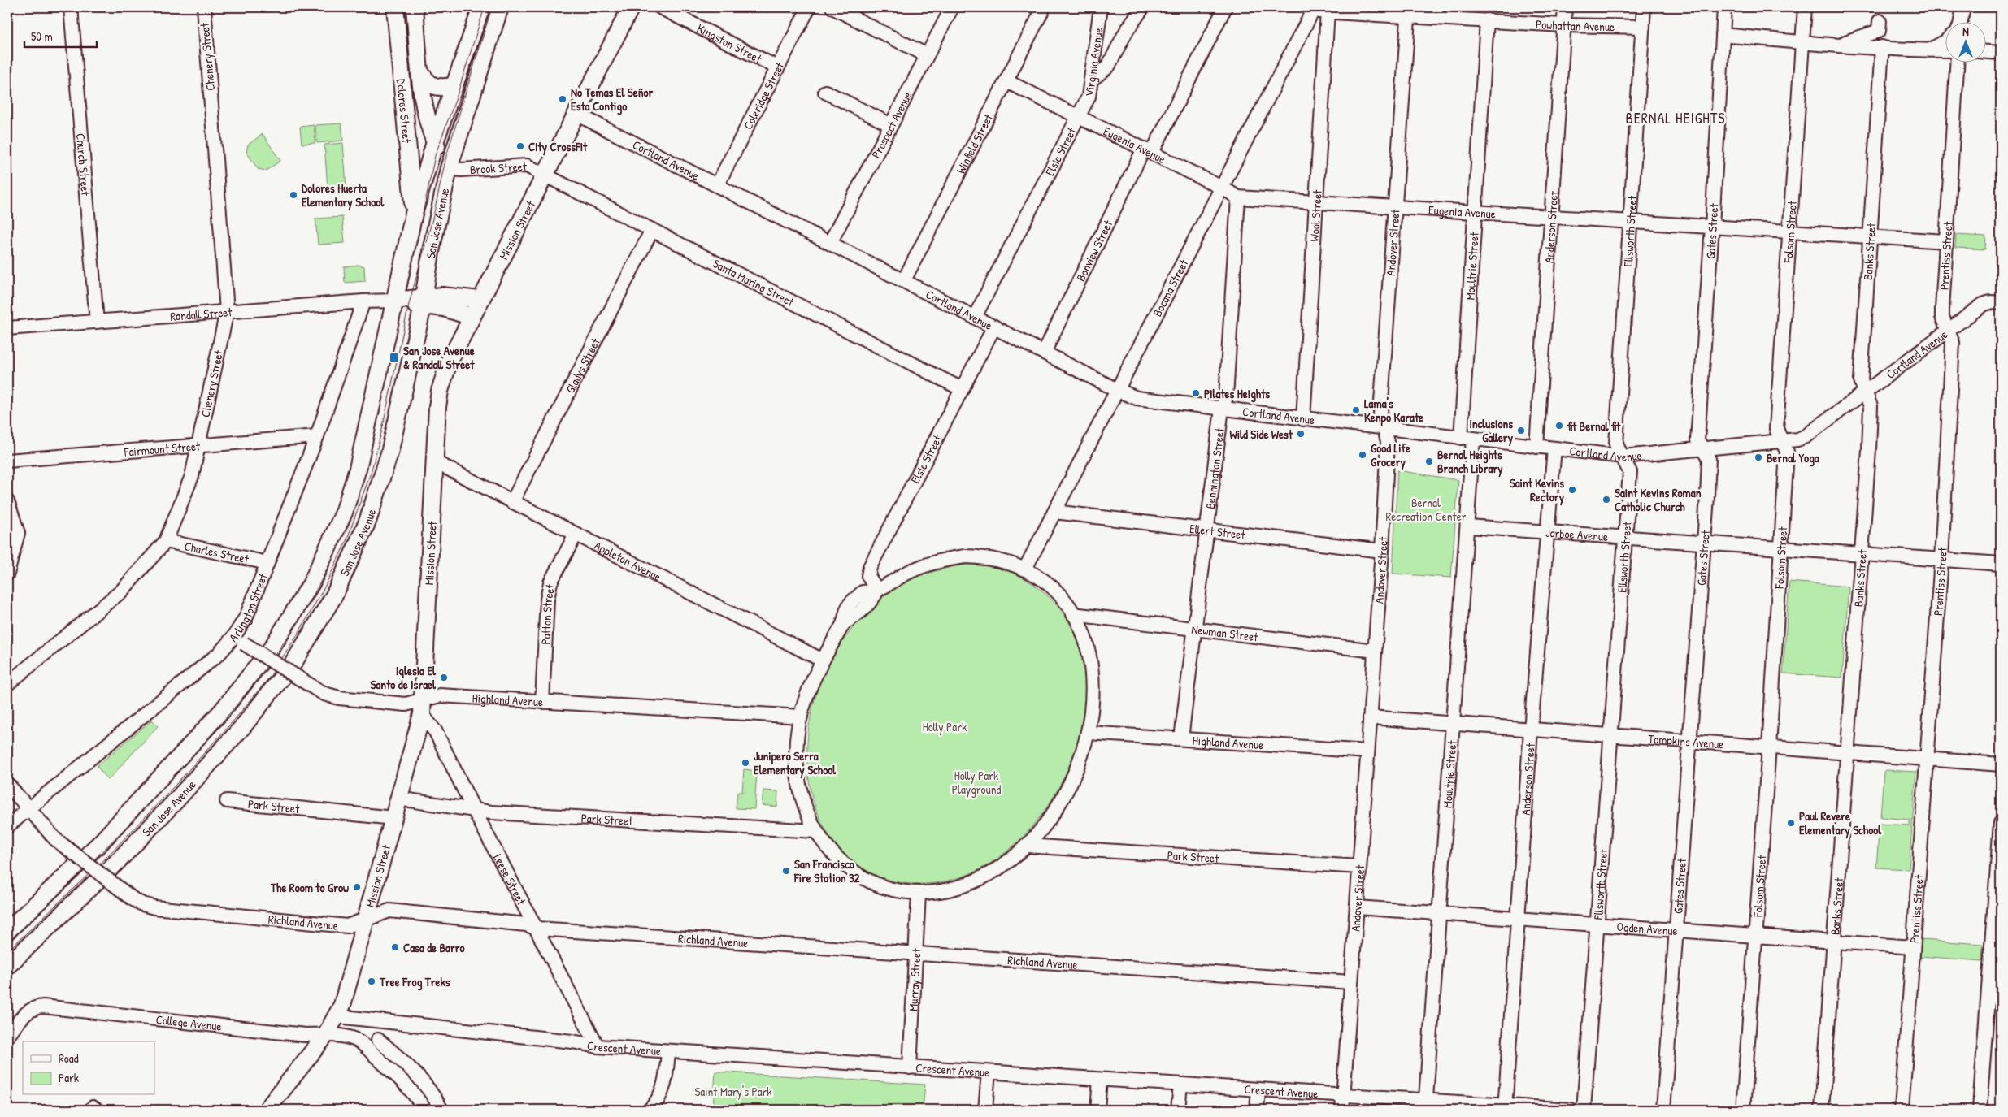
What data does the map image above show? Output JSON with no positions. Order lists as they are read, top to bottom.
{
  "streets": {
    "main road": [
      "Dolores Street",
      "San Jose Avenue",
      "Mission Street",
      "Randall Street"
    ],
    "street": [
      "Powhattan Avenue",
      "Kingston Street",
      "Chenery Street",
      "Virginia Avenue",
      "Coleridge Street",
      "Prospect Avenue",
      "Winfield Street",
      "Eugenia Avenue",
      "Elsie Street",
      "Cortland Avenue",
      "Church Street",
      "Brook Street",
      "Wool Street",
      "Anderson Street",
      "Gates Street",
      "Folsom Street",
      "Ellsworth Street",
      "Andover Street",
      "Bonview Street",
      "Banks Street",
      "Prentiss Street",
      "Moultrie Street",
      "Santa Marina Street",
      "Bocana Street",
      "Gladys Street",
      "Fairmount Street",
      "Bennington Street",
      "Ellert Street",
      "Jarboe Avenue",
      "Charles Street",
      "Appleton Avenue",
      "Arlington Street",
      "Patton Street",
      "Newman Street",
      "Highland Avenue",
      "Tompkins Avenue",
      "Park Street",
      "Leese Street",
      "Richland Avenue",
      "Ogden Avenue",
      "Murray Street",
      "College Avenue",
      "Crescent Avenue"
    ]
  },
  "crossings": [
    ["Powhattan Avenue", "Wool Street"],
    ["Powhattan Avenue", "Anderson Street"],
    ["Powhattan Avenue", "Ellsworth Street"],
    ["Powhattan Avenue", "Andover Street"],
    ["Powhattan Avenue", "Moultrie Street"],
    ["Powhattan Avenue", "Bocana Street"],
    ["Kingston Street", "Coleridge Street"],
    ["Chenery Street", "Randall Street"],
    ["Chenery Street", "Fairmount Street"],
    ["Chenery Street", "Charles Street"],
    ["Virginia Avenue", "Eugenia Avenue"],
    ["Virginia Avenue", "Elsie Street"],
    ["Coleridge Street", "Cortland Avenue"],
    ["Dolores Street", "San Jose Avenue"],
    ["Prospect Avenue", "Cortland Avenue"],
    ["Winfield Street", "Eugenia Avenue"],
    ["Winfield Street", "Cortland Avenue"],
    ["Eugenia Avenue", "Elsie Street"],
    ["Eugenia Avenue", "Wool Street"],
    ["Eugenia Avenue", "Anderson Street"],
    ["Eugenia Avenue", "Gates Street"],
    ["Eugenia Avenue", "Folsom Street"],
    ["Eugenia Avenue", "Ellsworth Street"],
    ["Eugenia Avenue", "Andover Street"],
    ["Eugenia Avenue", "Bonview Street"],
    ["Eugenia Avenue", "Banks Street"],
    ["Eugenia Avenue", "Prentiss Street"],
    ["Eugenia Avenue", "Moultrie Street"],
    ["Eugenia Avenue", "Bocana Street"],
    ["Eugenia Avenue", "Bennington Street"],
    ["Elsie Street", "Cortland Avenue"],
    ["Elsie Street", "Santa Marina Street"],
    ["Cortland Avenue", "Wool Street"],
    ["Cortland Avenue", "Anderson Street"],
    ["Cortland Avenue", "Mission Street"],
    ["Cortland Avenue", "Gates Street"],
    ["Cortland Avenue", "Folsom Street"],
    ["Cortland Avenue", "Ellsworth Street"],
    ["Cortland Avenue", "Andover Street"],
    ["Cortland Avenue", "Bonview Street"],
    ["Cortland Avenue", "Banks Street"],
    ["Cortland Avenue", "Prentiss Street"],
    ["Cortland Avenue", "Moultrie Street"],
    ["Cortland Avenue", "Bocana Street"],
    ["Cortland Avenue", "Bennington Street"],
    ["Church Street", "Randall Street"],
    ["Brook Street", "San Jose Avenue"],
    ["Brook Street", "Mission Street"],
    ["Brook Street", "Santa Marina Street"],
    ["San Jose Avenue", "Randall Street"],
    ["Anderson Street", "Jarboe Avenue"],
    ["Anderson Street", "Tompkins Avenue"],
    ["Anderson Street", "Ogden Avenue"],
    ["Anderson Street", "Crescent Avenue"],
    ["Mission Street", "Santa Marina Street"],
    ["Mission Street", "Randall Street"],
    ["Mission Street", "Appleton Avenue"],
    ["Mission Street", "Highland Avenue"],
    ["Mission Street", "Park Street"],
    ["Mission Street", "Leese Street"],
    ["Mission Street", "Richland Avenue"],
    ["Mission Street", "College Avenue"],
    ["Mission Street", "Crescent Avenue"],
    ["Gates Street", "Jarboe Avenue"],
    ["Gates Street", "Tompkins Avenue"],
    ["Gates Street", "Ogden Avenue"],
    ["Folsom Street", "Jarboe Avenue"],
    ["Folsom Street", "Tompkins Avenue"],
    ["Folsom Street", "Ogden Avenue"],
    ["Ellsworth Street", "Jarboe Avenue"],
    ["Ellsworth Street", "Tompkins Avenue"],
    ["Ellsworth Street", "Ogden Avenue"],
    ["Andover Street", "Ellert Street"],
    ["Andover Street", "Newman Street"],
    ["Andover Street", "Highland Avenue"],
    ["Andover Street", "Tompkins Avenue"],
    ["Andover Street", "Park Street"],
    ["Andover Street", "Richland Avenue"],
    ["Andover Street", "Ogden Avenue"],
    ["Andover Street", "Crescent Avenue"],
    ["Banks Street", "Jarboe Avenue"],
    ["Banks Street", "Tompkins Avenue"],
    ["Banks Street", "Ogden Avenue"],
    ["Prentiss Street", "Jarboe Avenue"],
    ["Prentiss Street", "Tompkins Avenue"],
    ["Prentiss Street", "Ogden Avenue"],
    ["Moultrie Street", "Jarboe Avenue"],
    ["Moultrie Street", "Tompkins Avenue"],
    ["Moultrie Street", "Ogden Avenue"],
    ["Moultrie Street", "Crescent Avenue"],
    ["Santa Marina Street", "Gladys Street"],
    ["Bocana Street", "Ellert Street"],
    ["Randall Street", "Arlington Street"],
    ["Gladys Street", "Appleton Avenue"],
    ["Fairmount Street", "Arlington Street"],
    ["Bennington Street", "Ellert Street"],
    ["Bennington Street", "Newman Street"],
    ["Bennington Street", "Highland Avenue"],
    ["Charles Street", "Arlington Street"],
    ["Appleton Avenue", "Patton Street"],
    ["Arlington Street", "Highland Avenue"],
    ["Arlington Street", "Richland Avenue"],
    ["Patton Street", "Highland Avenue"],
    ["Highland Avenue", "Leese Street"],
    ["Park Street", "Leese Street"],
    ["Leese Street", "Richland Avenue"],
    ["Leese Street", "Crescent Avenue"],
    ["Richland Avenue", "Murray Street"],
    ["Murray Street", "Crescent Avenue"]
  ],
  "districts": ["BERNAL HEIGHTS"],
  "parks": [
    "Bernal Recreation Center",
    "Holly Park",
    "Holly Park Playground",
    "Saint Mary's Park"
  ],
  "places": {
    "other": [
      "No Temas El Señor Esta Contigo",
      "City CrossFit",
      "Dolores Huerta Elementary School",
      "Pilates Heights",
      "Lama's Kenpo Karate",
      "fit Bernal fit",
      "Inclusions Gallery",
      "Wild Side West",
      "Good Life Grocery",
      "Bernal Yoga",
      "Bernal Heights Branch Library",
      "Saint Kevins Rectory",
      "Saint Kevins Roman Catholic Church",
      "Iglesia El Santo de Israel",
      "Junipero Serra Elementary School",
      "Paul Revere Elementary School",
      "San Francisco Fire Station 32",
      "The Room to Grow",
      "Casa de Barro",
      "Tree Frog Treks"
    ],
    "transit": ["San Jose Avenue & Randall Street"]
  },
  "legend": ["Road", "Park"],
  "scale_bar": "50 m",
  "north": "top"
}
